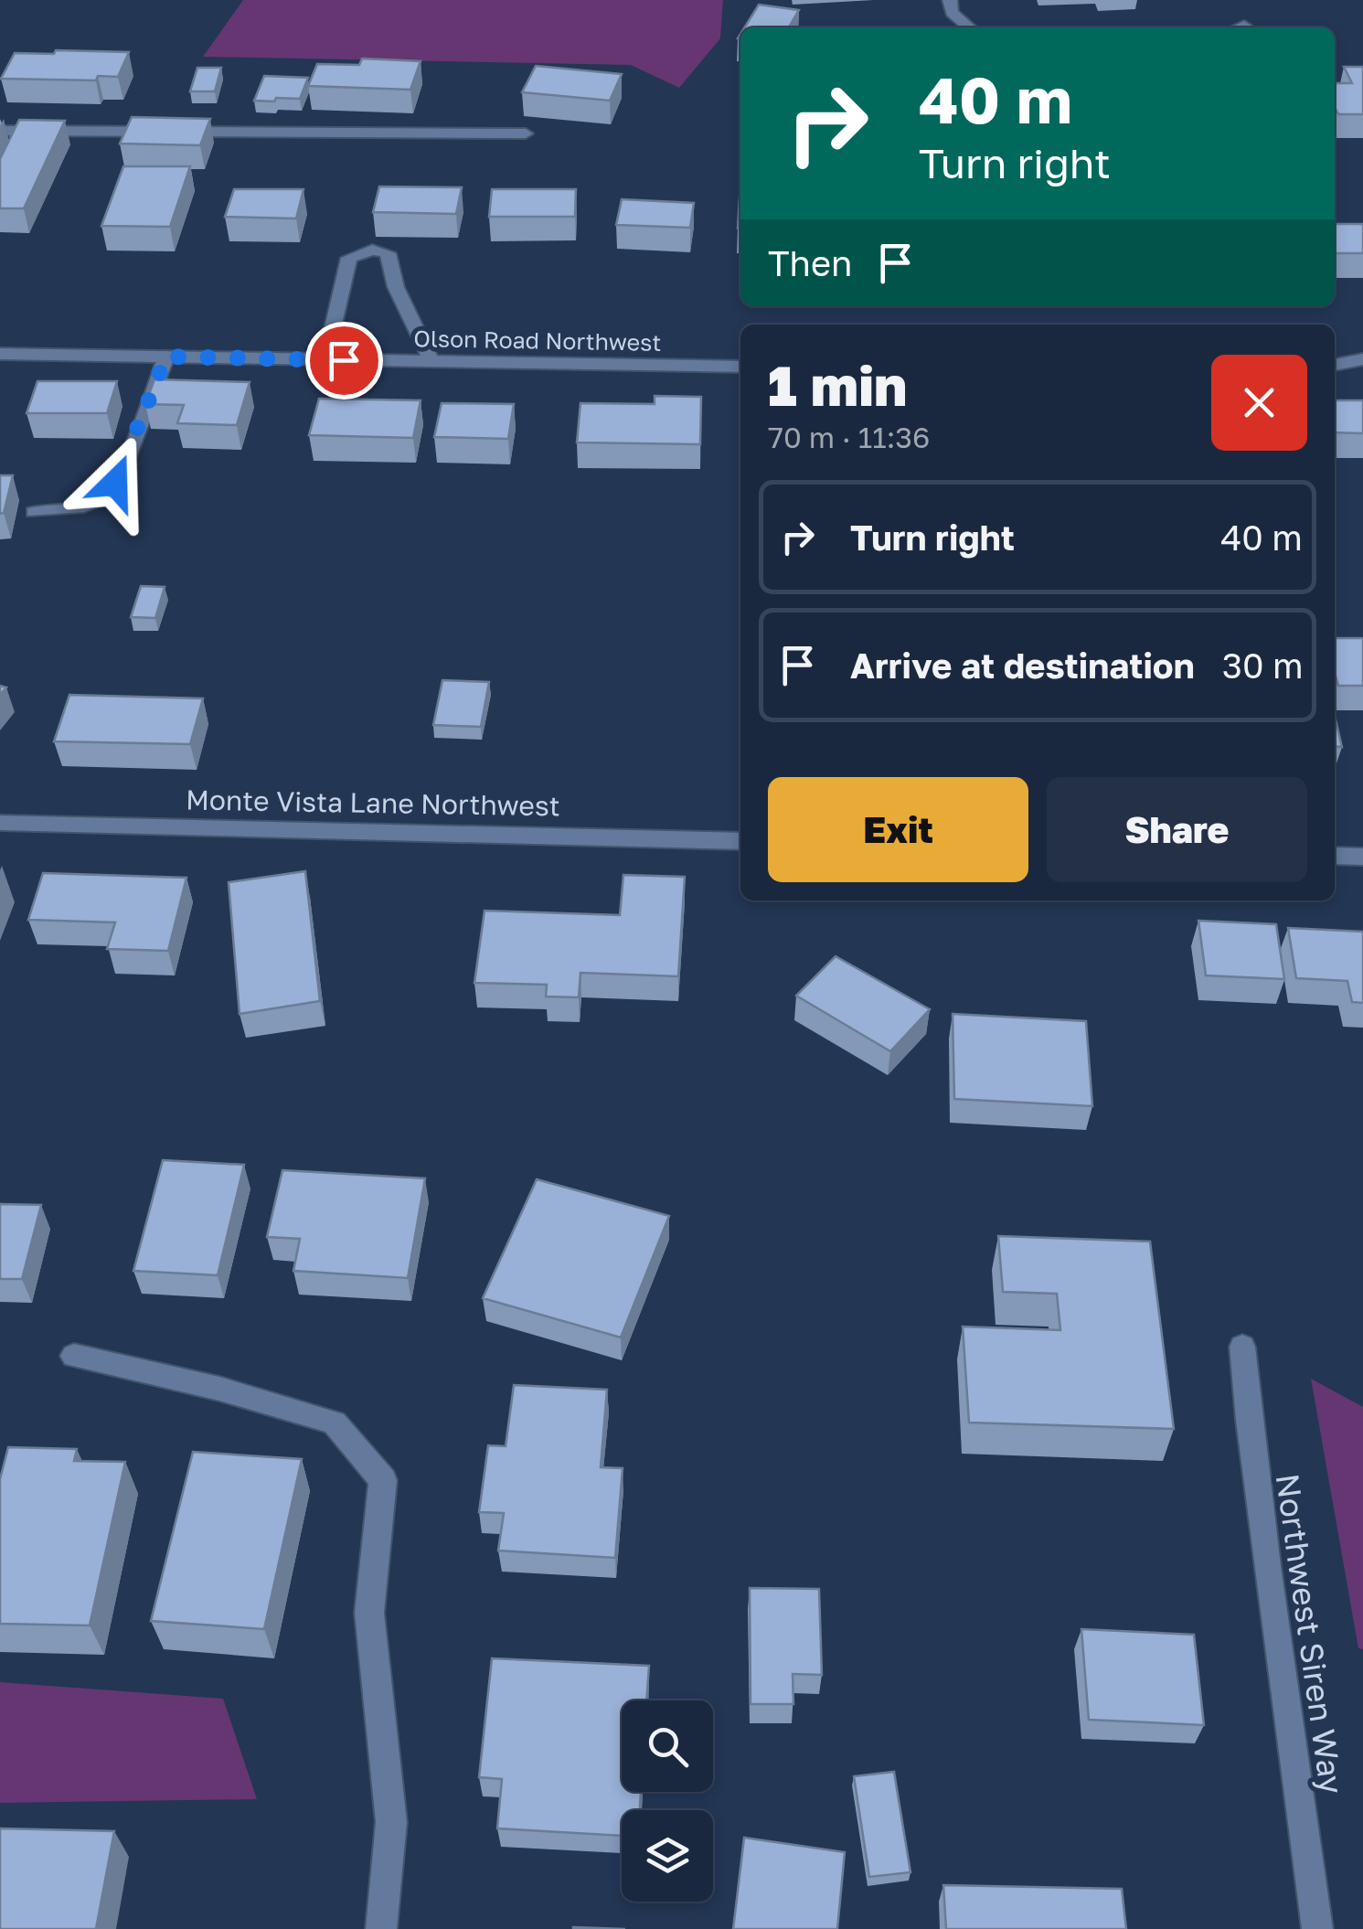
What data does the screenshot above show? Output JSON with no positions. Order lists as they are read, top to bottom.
{
  "streets": {
    "street": ["Olson Road Northwest", "Monte Vista Lane Northwest", "Northwest Siren Way"]
  },
  "page": {
    "turn": ["40 m", "Turn right"],
    "then": "Then",
    "heading": ["1 min", "70 m · 11:36"],
    "list": [
      {
        "name": "Turn right",
        "value": "40 m"
      },
      {
        "name": "Arrive at destination",
        "value": "30 m"
      }
    ],
    "buttons": ["Exit", "Share"]
  }
}
